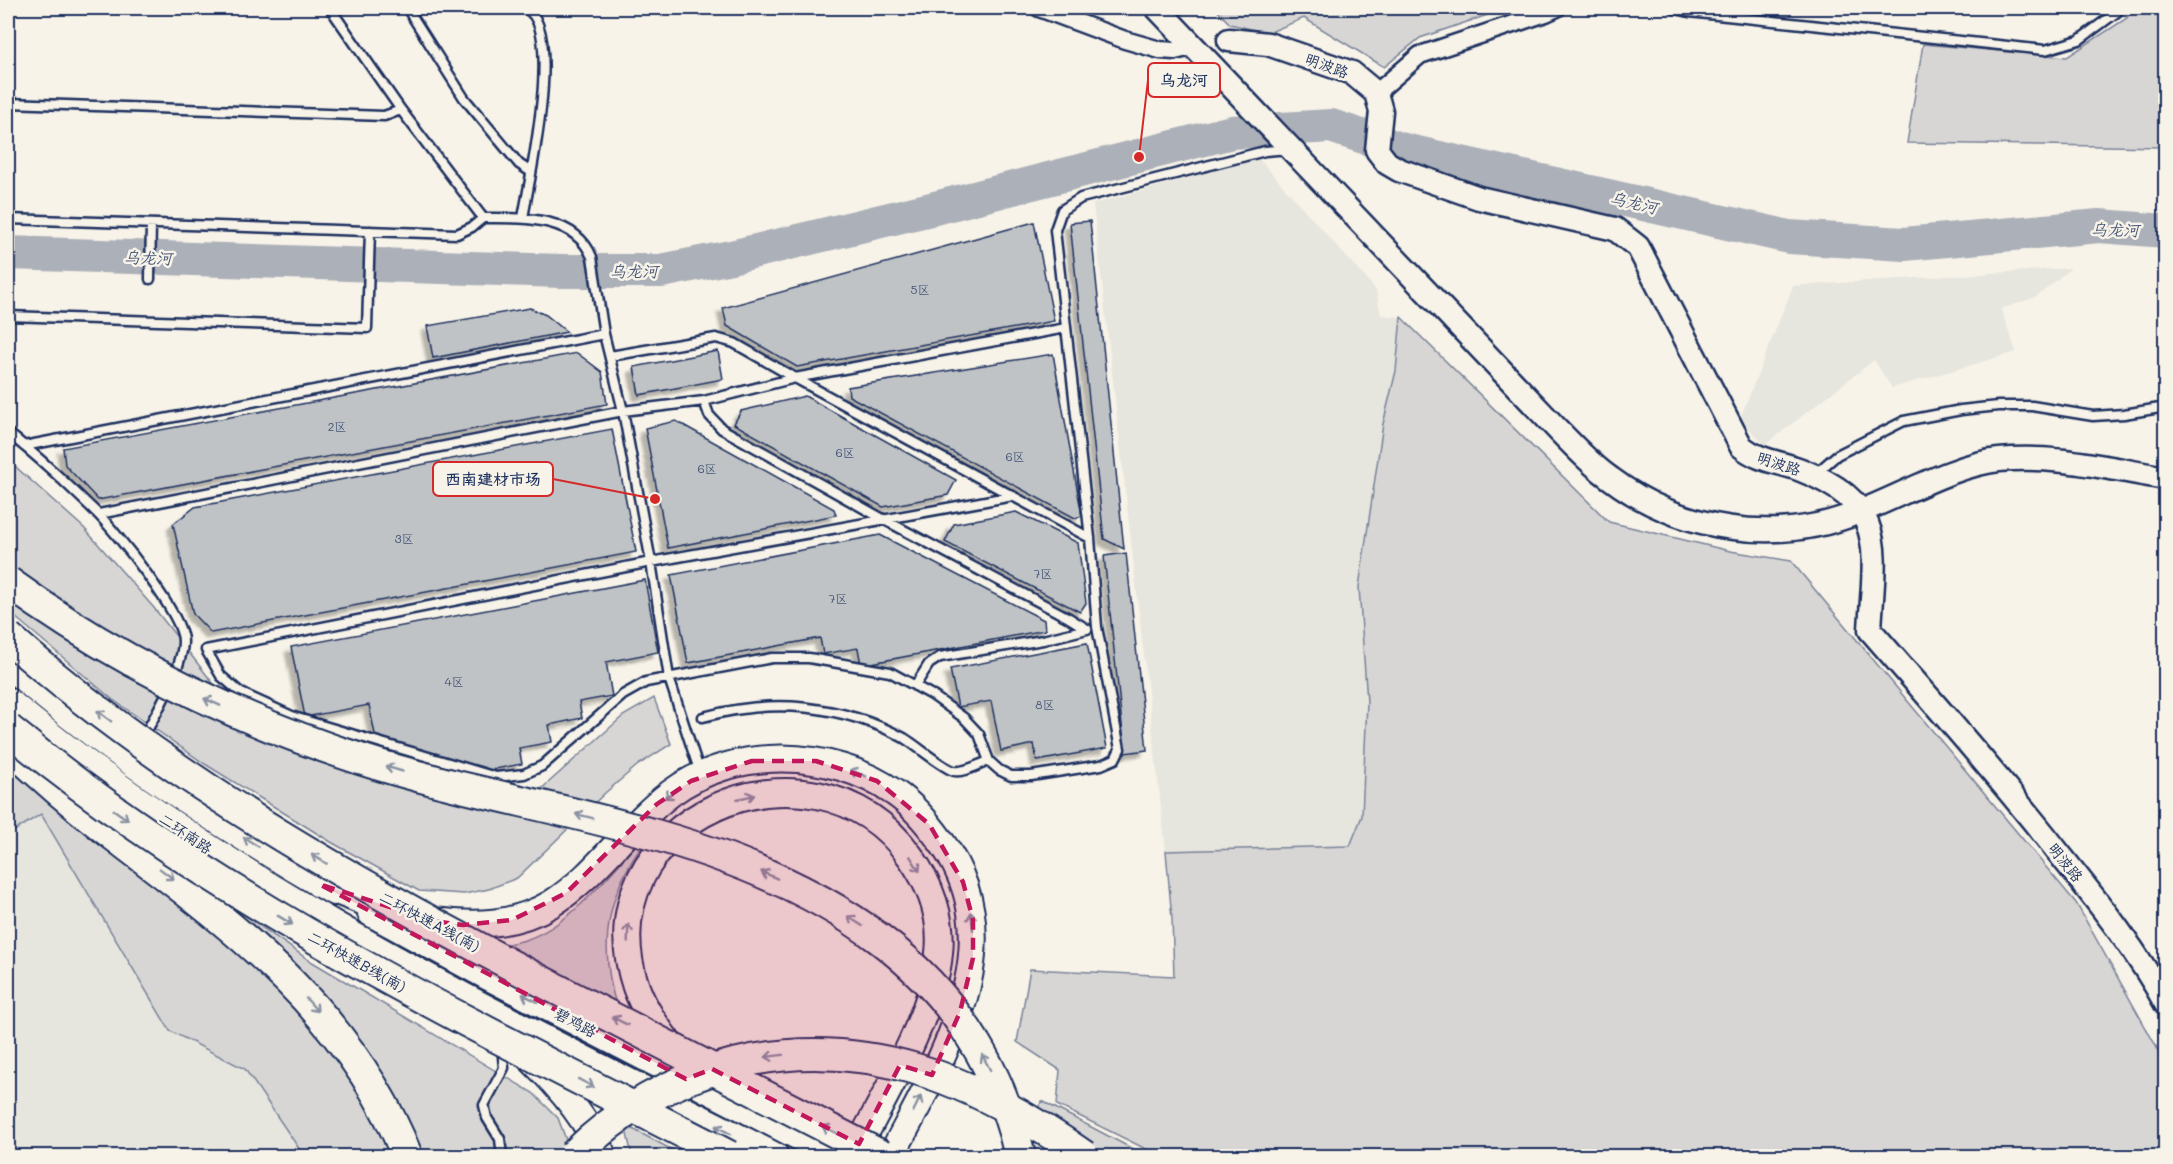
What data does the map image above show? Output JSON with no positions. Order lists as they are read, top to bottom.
{
  "streets": {
    "highway": ["二环快速A线(南)", "二环快速B线(南)"],
    "main road": ["二环南路", "碧鸡路"],
    "street": ["明波路"]
  },
  "crossings": [
    ["二环南路", "碧鸡路"]
  ],
  "water": ["乌龙河"],
  "places": ["乌龙河", "西南建材市场"],
  "house_numbers": [
    "5区",
    "2区",
    "6区",
    "6区",
    "6区",
    "3区",
    "7区",
    "7区",
    "4区",
    "8区"
  ]
}
